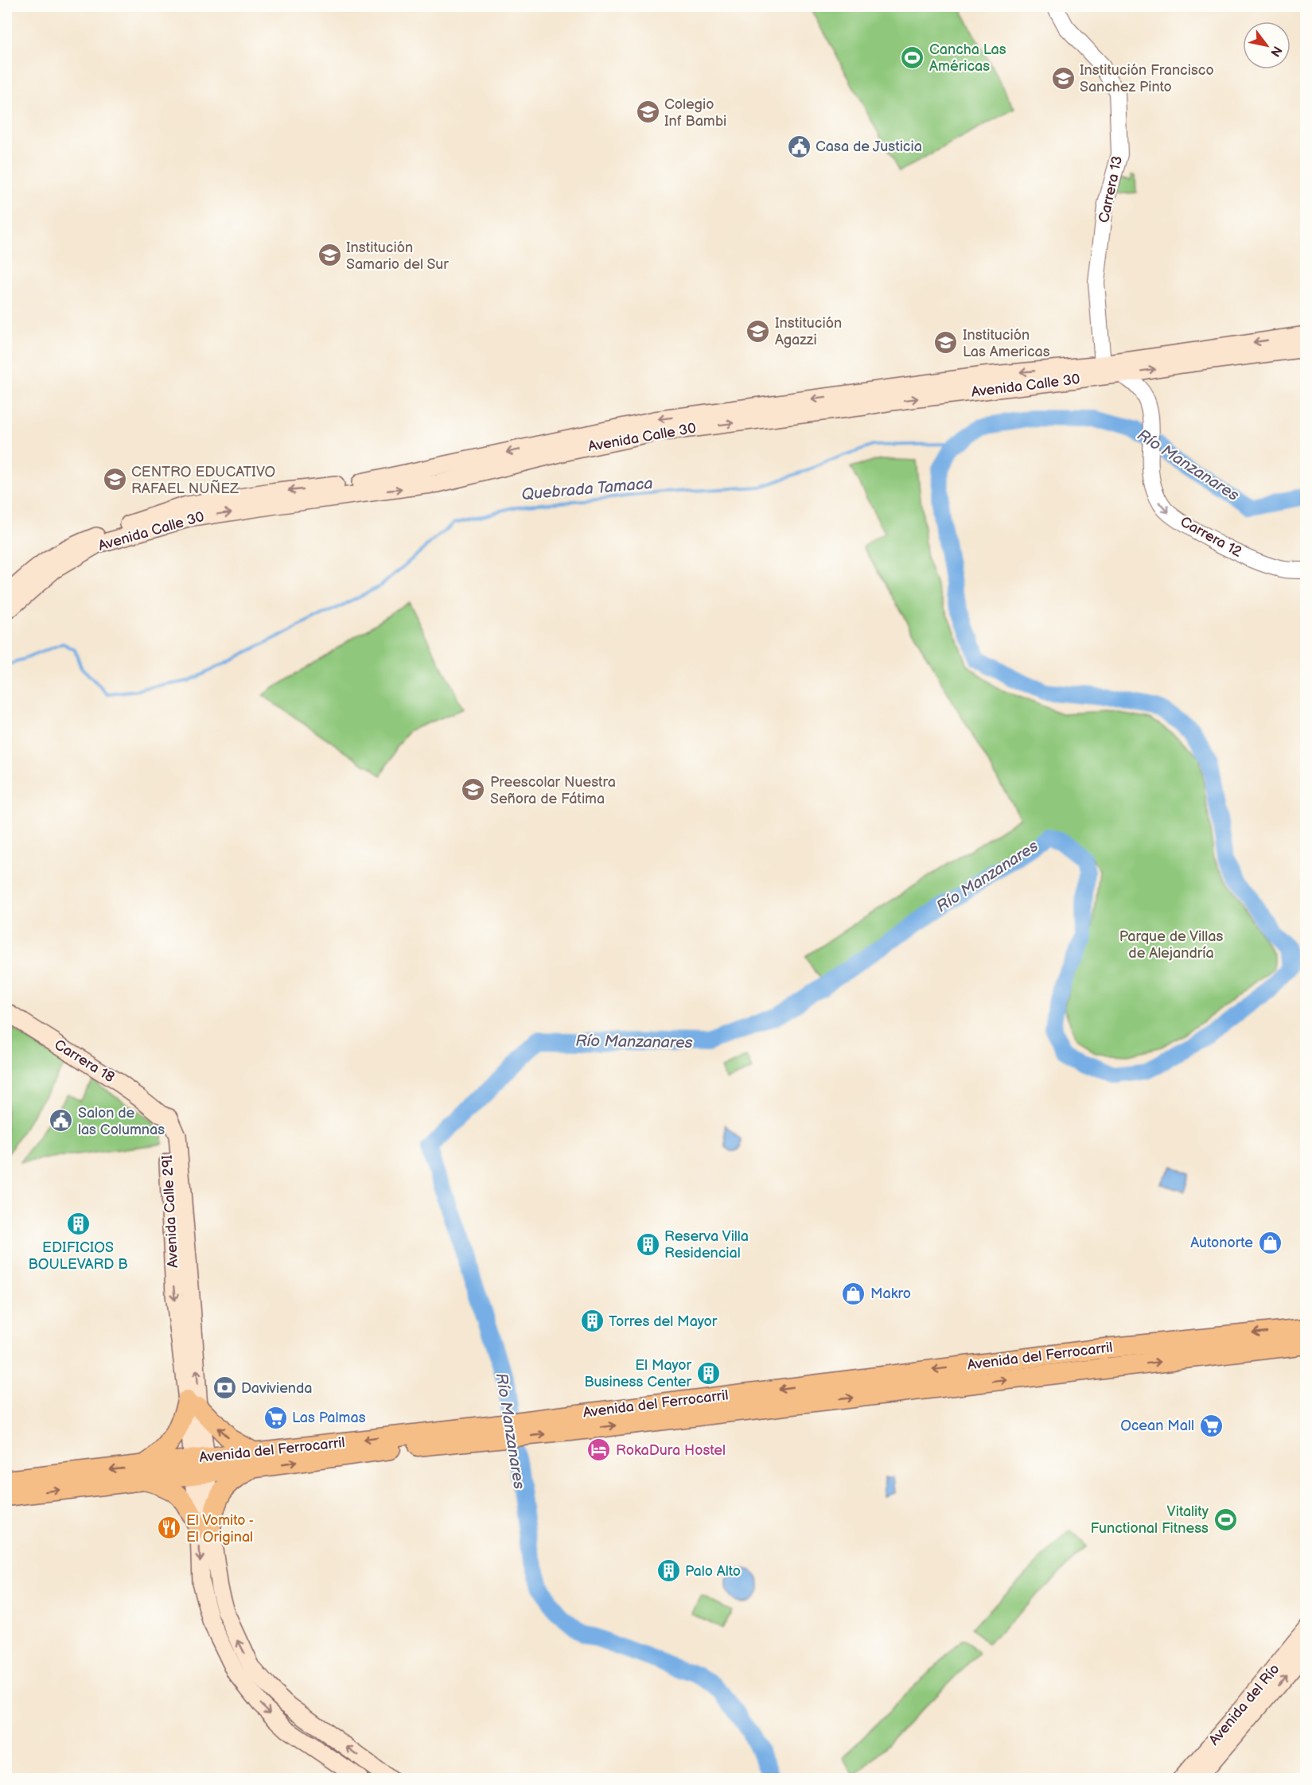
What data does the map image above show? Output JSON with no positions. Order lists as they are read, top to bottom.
{
  "streets": {
    "main road": [
      "Avenida Calle 30",
      "Carrera 18",
      "Avenida Calle 29I",
      "Avenida del Ferrocarril",
      "Avenida del Río"
    ],
    "street": ["Carrera 13", "Carrera 12"]
  },
  "crossings": [
    ["Carrera 13", "Avenida Calle 30"],
    ["Avenida Calle 30", "Carrera 12"],
    ["Carrera 18", "Avenida Calle 29I"],
    ["Avenida Calle 29I", "Avenida del Ferrocarril"]
  ],
  "one_way": ["Carrera 12"],
  "water": ["Río Manzanares", "Quebrada Tamaca"],
  "parks": ["Parque de Villas de Alejandría"],
  "places": {
    "sports": ["Cancha Las Américas", "Vitality Functional Fitness"],
    "school or university": [
      "Institución Francisco Sanchez Pinto",
      "Colegio Inf Bambi",
      "Institución Samario del Sur",
      "Institución Agazzi",
      "Institución Las Americas",
      "CENTRO EDUCATIVO RAFAEL NUÑEZ",
      "Preescolar Nuestra Señora de Fátima"
    ],
    "public building": ["Casa de Justicia", "Salon de las Columnas"],
    "building": [
      "EDIFICIOS BOULEVARD B",
      "Reserva Villa Residencial",
      "Torres del Mayor",
      "El Mayor Business Center",
      "Palo Alto"
    ],
    "shop": ["Autonorte", "Makro"],
    "bank": ["Davivienda"],
    "supermarket": ["Las Palmas", "Ocean Mall"],
    "hotel": ["RokaDura Hostel"],
    "restaurant": ["El Vomito - El Original"]
  },
  "north": "bottom right"
}
